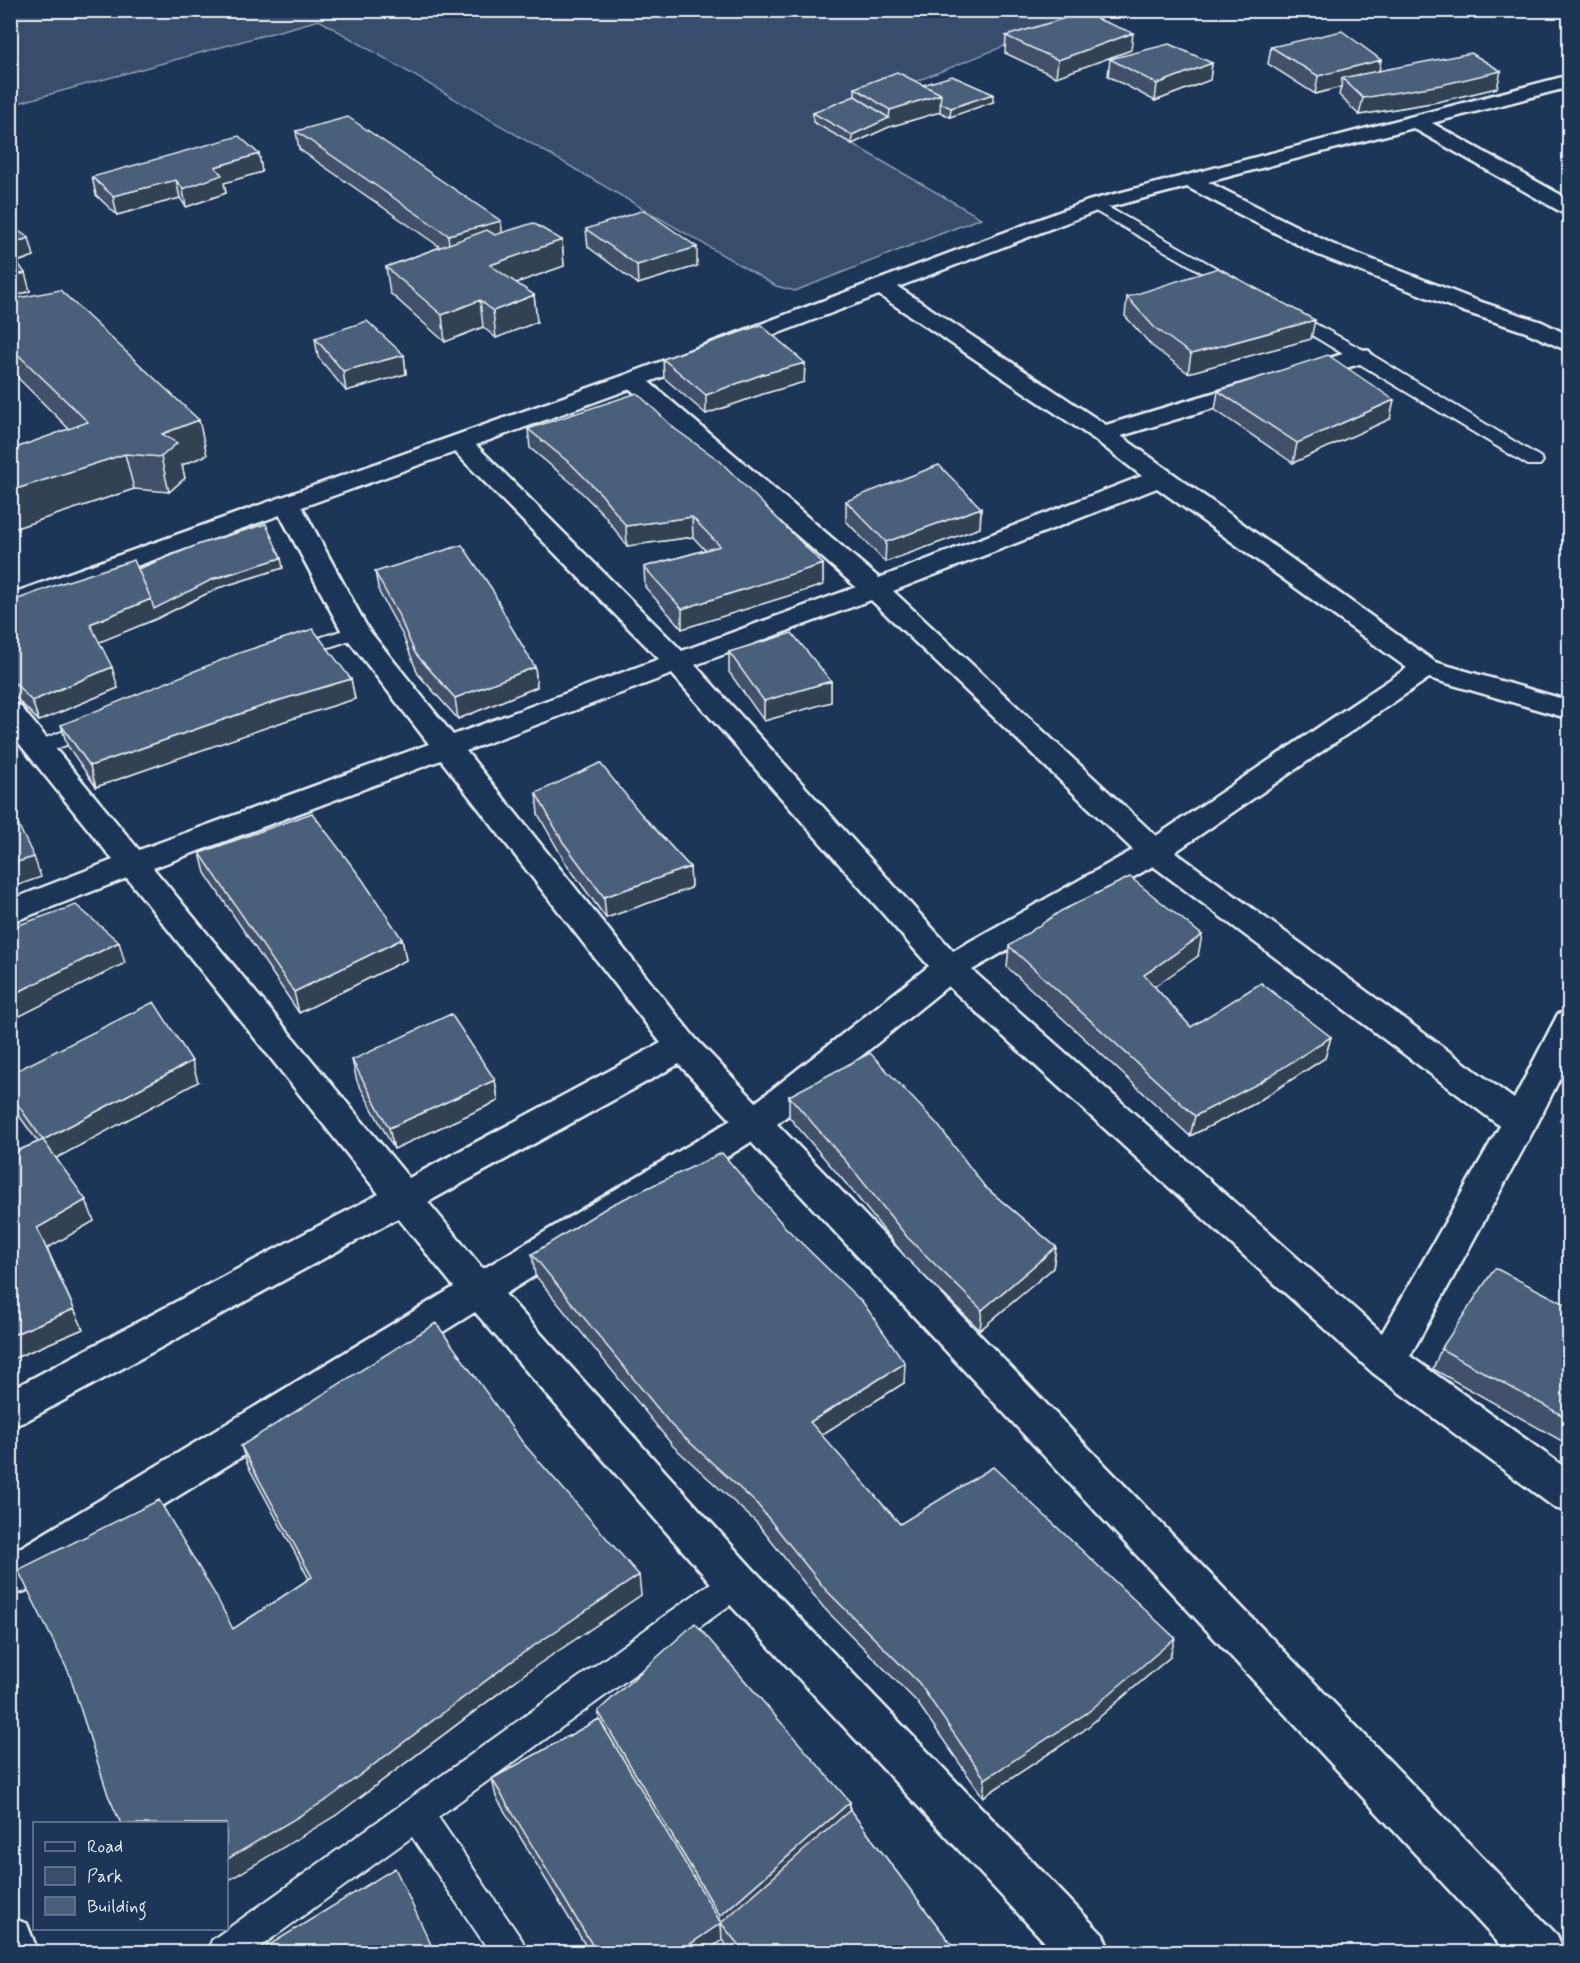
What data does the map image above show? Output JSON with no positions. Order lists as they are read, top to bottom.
{
  "legend": ["Road", "Park", "Building"]
}
